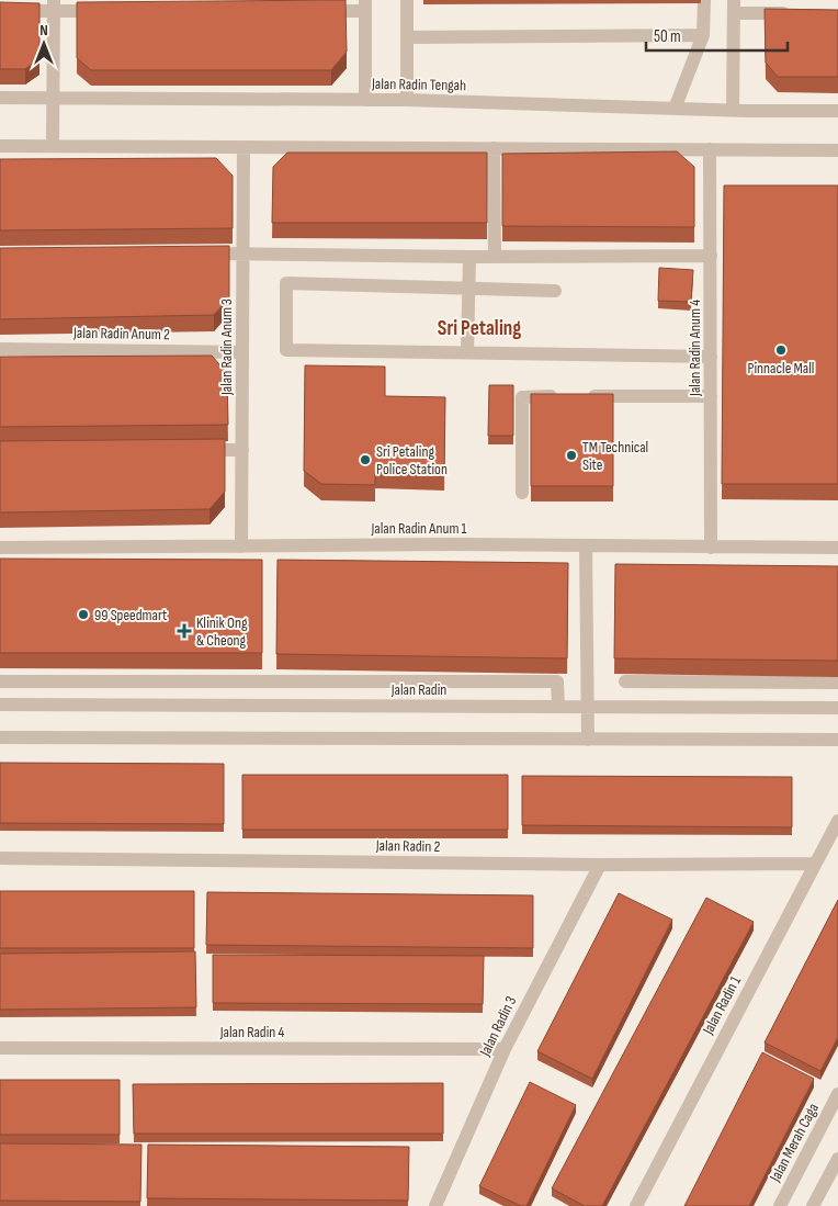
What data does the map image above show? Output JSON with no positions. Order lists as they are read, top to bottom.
{
  "streets": {
    "street": [
      "Jalan Radin Tengah",
      "Jalan Radin Anum 2",
      "Jalan Radin Anum 3",
      "Jalan Radin Anum 4",
      "Jalan Radin Anum 1",
      "Jalan Radin",
      "Jalan Radin 2",
      "Jalan Radin 1",
      "Jalan Radin 3",
      "Jalan Radin 4",
      "Jalan Merah Caga"
    ]
  },
  "crossings": [
    ["Jalan Radin Anum 2", "Jalan Radin Anum 3"],
    ["Jalan Radin Anum 3", "Jalan Radin Anum 1"],
    ["Jalan Radin Anum 4", "Jalan Radin Anum 1"],
    ["Jalan Radin 2", "Jalan Radin 1"],
    ["Jalan Radin 2", "Jalan Radin 3"],
    ["Jalan Radin 3", "Jalan Radin 4"]
  ],
  "districts": ["Sri Petaling"],
  "places": {
    "other": [
      "Pinnacle Mall",
      "TM Technical Site",
      "Sri Petaling Police Station",
      "99 Speedmart"
    ],
    "health": ["Klinik Ong & Cheong"]
  },
  "scale_bar": "50 m",
  "north": "top"
}
